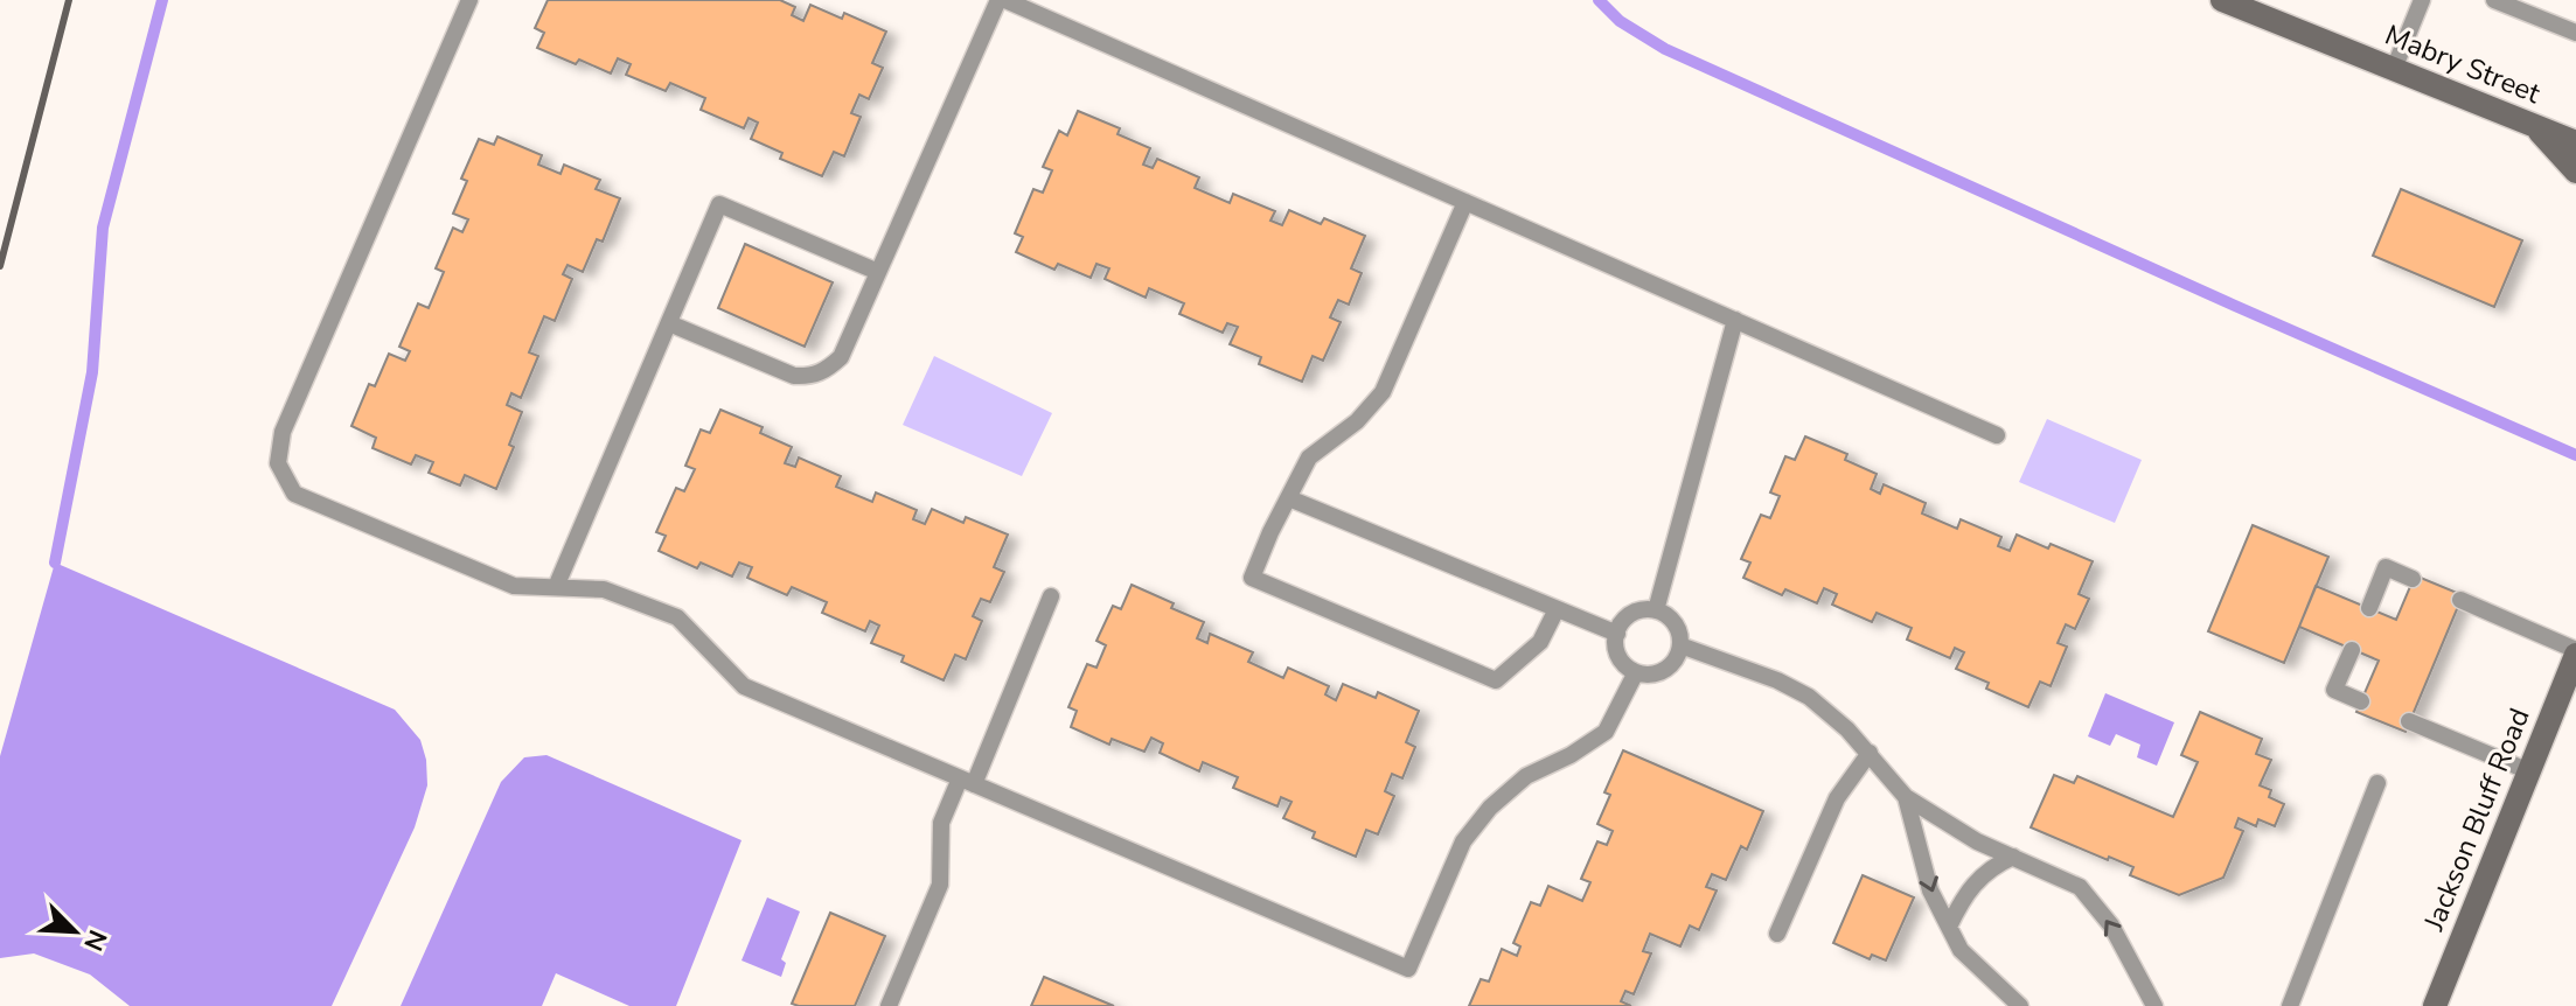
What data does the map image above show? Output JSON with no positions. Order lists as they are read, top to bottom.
{
  "streets": {
    "street": ["Mabry Street", "Jackson Bluff Road"]
  },
  "north": "bottom right"
}
